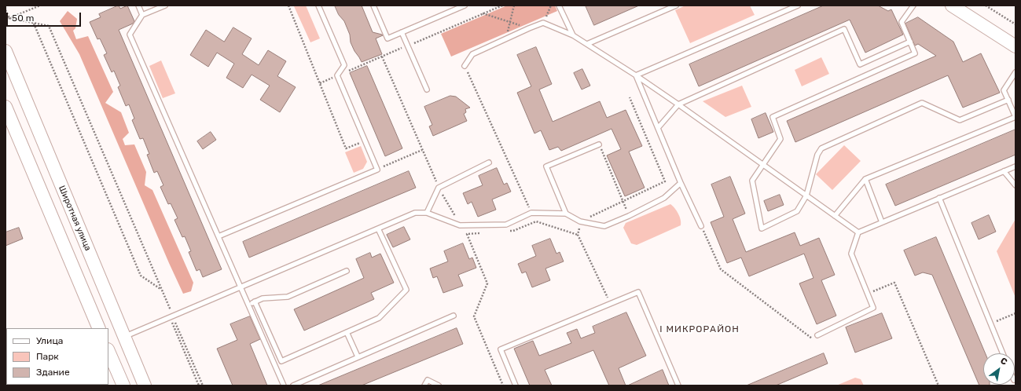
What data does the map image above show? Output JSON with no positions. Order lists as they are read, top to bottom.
{
  "streets": {
    "main road": ["Широтная улица"]
  },
  "districts": ["I МИКРОРАЙОН"],
  "legend": ["Улица", "Парк", "Здание"],
  "scale_bar": "50 m",
  "north": "top right"
}
